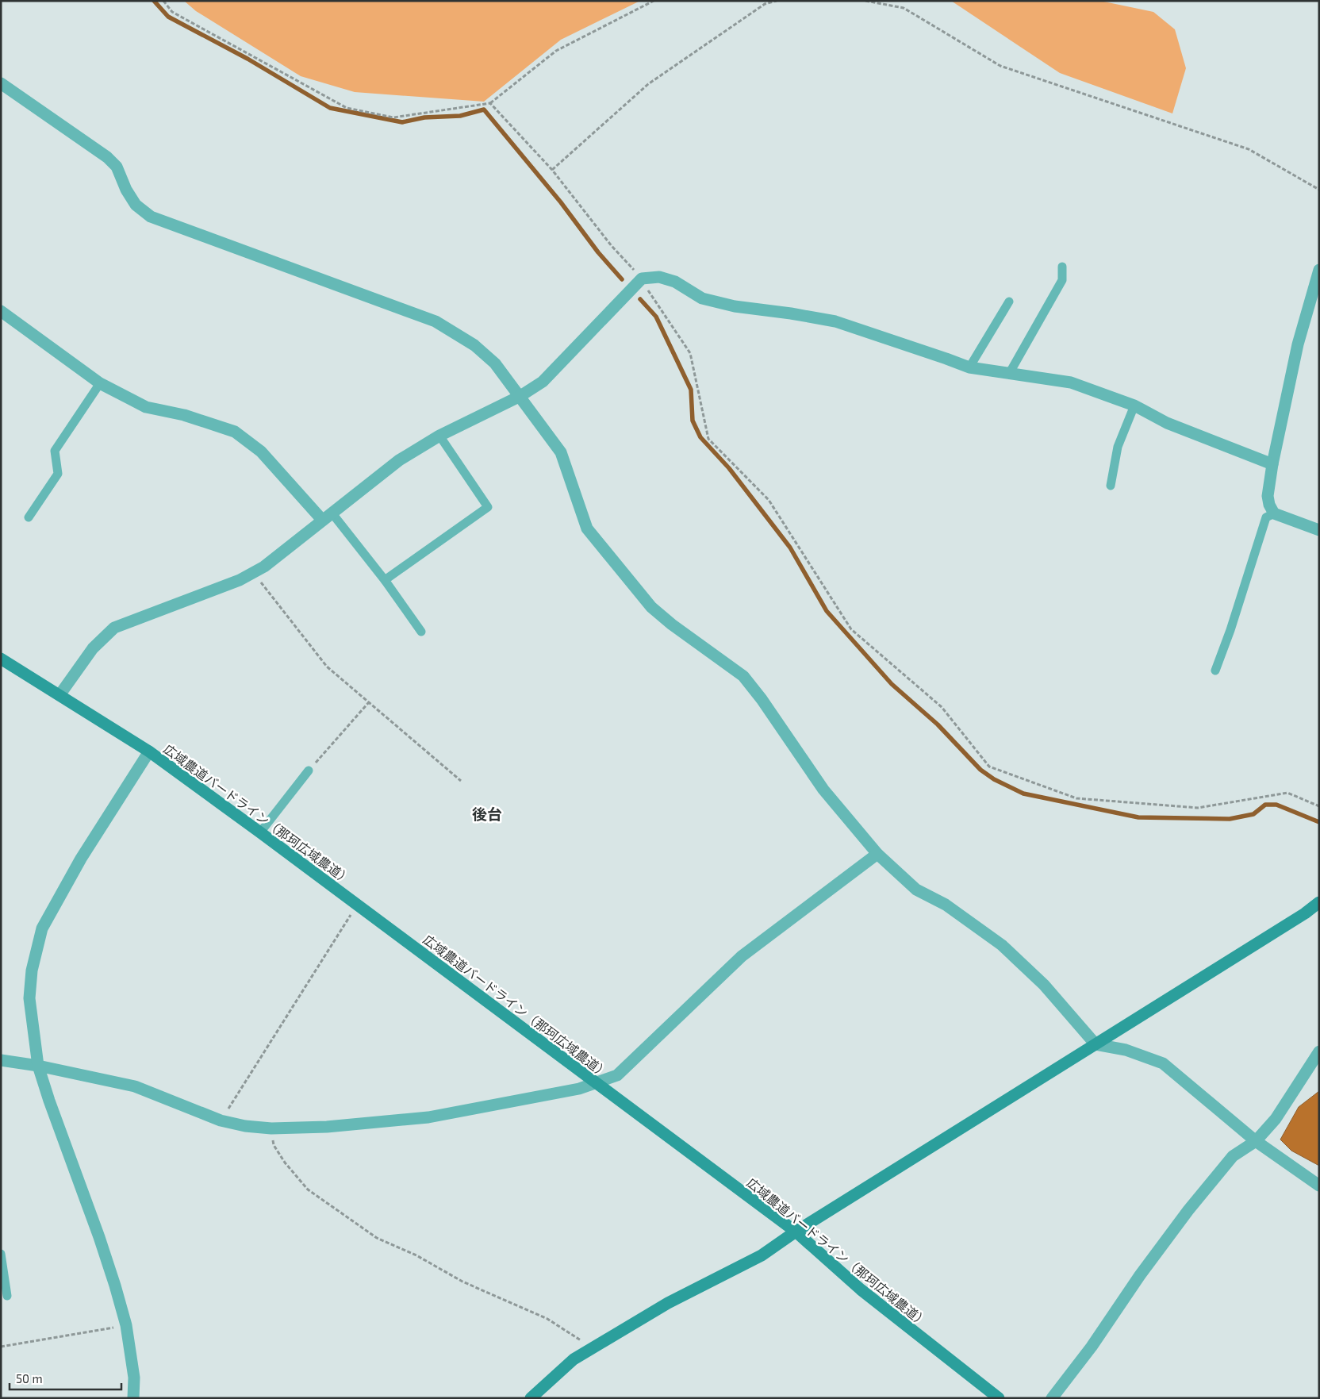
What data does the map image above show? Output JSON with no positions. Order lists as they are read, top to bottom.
{
  "streets": {
    "street": ["広域農道バードライン（那珂広域農道）"]
  },
  "districts": ["後台"],
  "scale_bar": "50 m"
}
